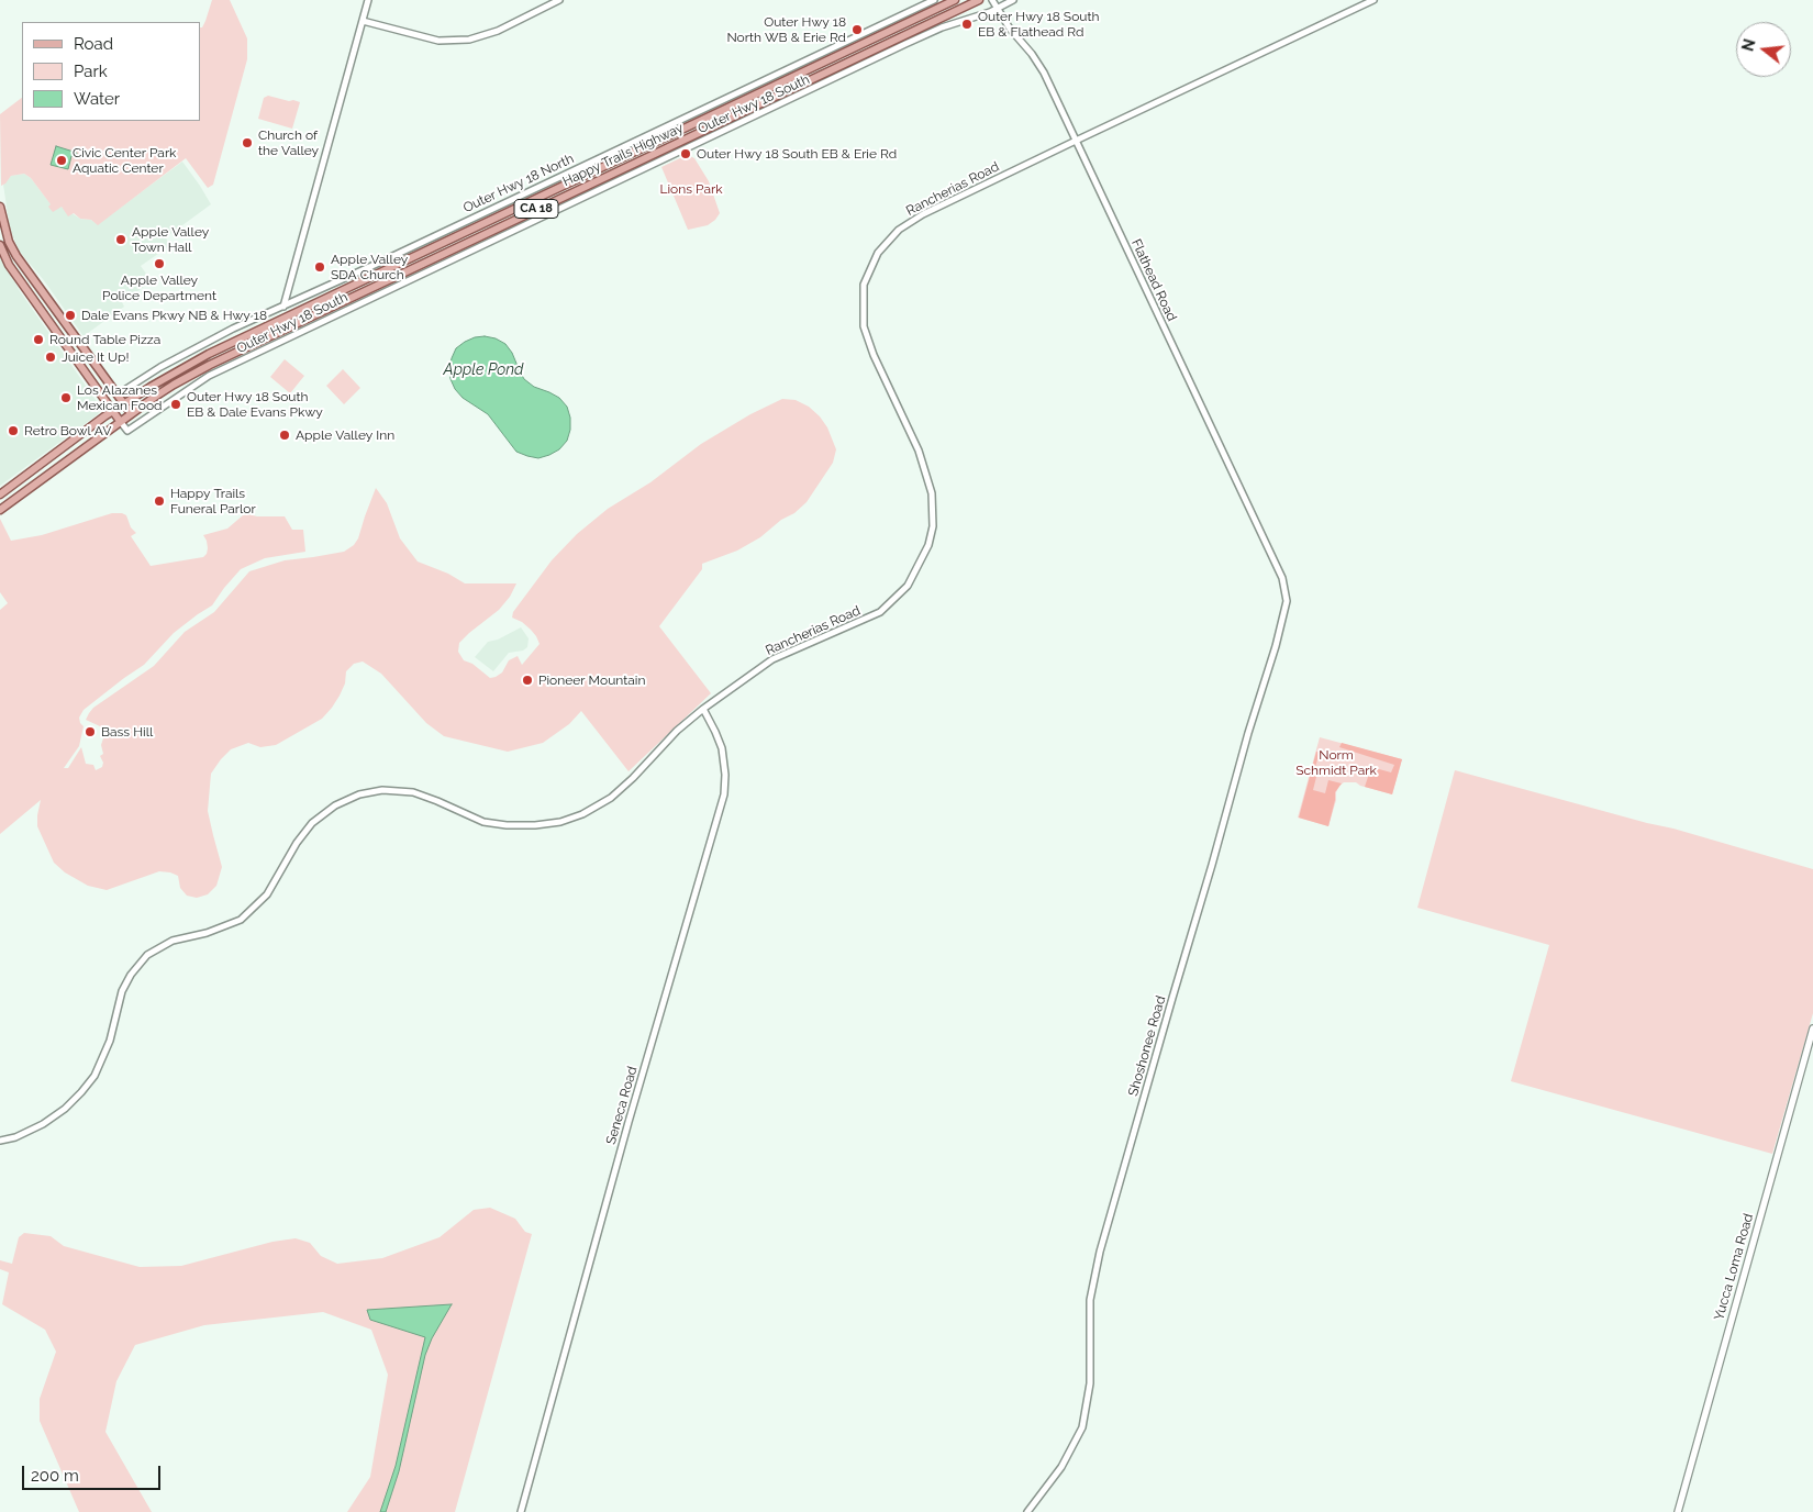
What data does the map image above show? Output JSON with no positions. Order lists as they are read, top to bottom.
{
  "streets": {
    "main road": ["Happy Trails Highway", "CA 18", "Yucca Loma Road"],
    "street": [
      "Outer Hwy 18 South",
      "Outer Hwy 18 North",
      "Rancherias Road",
      "Flathead Road",
      "Shoshonee Road",
      "Seneca Road"
    ]
  },
  "crossings": [
    ["Outer Hwy 18 South", "Happy Trails Highway"],
    ["Outer Hwy 18 South", "Flathead Road"],
    ["Rancherias Road", "Flathead Road"],
    ["Rancherias Road", "Seneca Road"],
    ["Flathead Road", "Shoshonee Road"]
  ],
  "water": ["Apple Pond"],
  "parks": ["Lions Park", "Norm Schmidt Park"],
  "places": [
    "Outer Hwy 18 South EB & Flathead Rd",
    "Outer Hwy 18 North WB & Erie Rd",
    "Church of the Valley",
    "Outer Hwy 18 South EB & Erie Rd",
    "Civic Center Park Aquatic Center",
    "Apple Valley Town Hall",
    "Apple Valley Police Department",
    "Apple Valley SDA Church",
    "Dale Evans Pkwy NB & Hwy 18",
    "Round Table Pizza",
    "Juice It Up!",
    "Los Alazanes Mexican Food",
    "Outer Hwy 18 South EB & Dale Evans Pkwy",
    "Retro Bowl AV",
    "Apple Valley Inn",
    "Happy Trails Funeral Parlor",
    "Pioneer Mountain",
    "Bass Hill"
  ],
  "legend": ["Road", "Park", "Water"],
  "scale_bar": "200 m",
  "north": "left"
}
